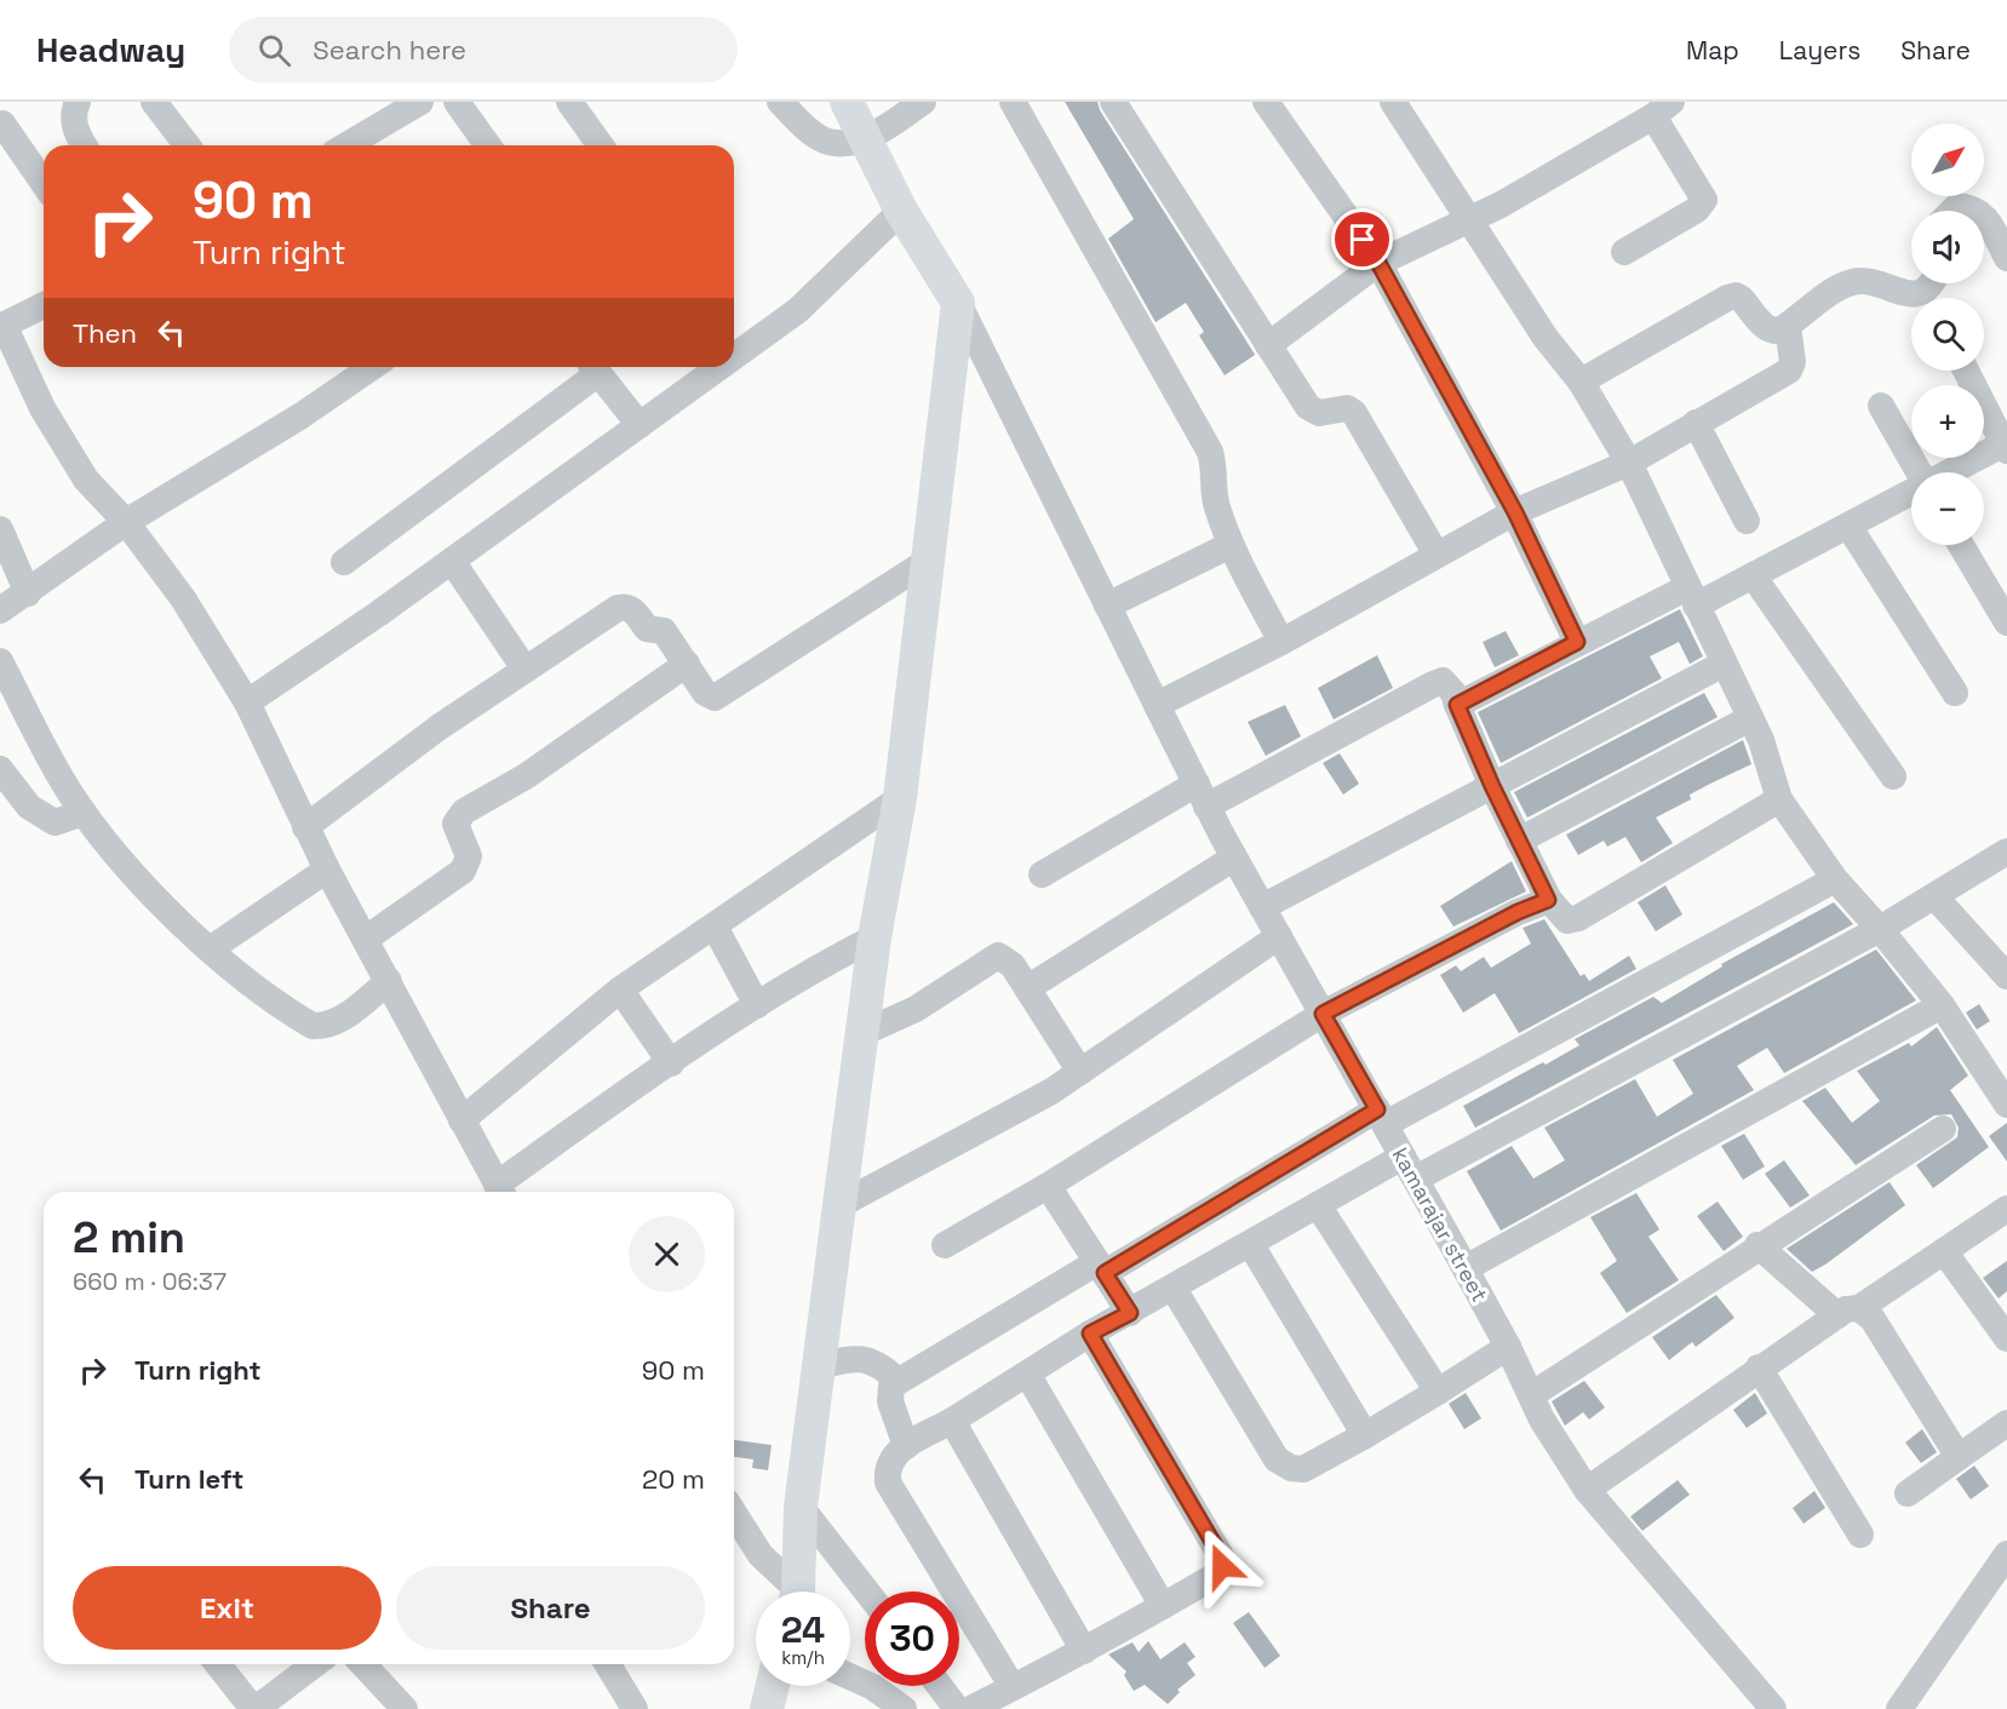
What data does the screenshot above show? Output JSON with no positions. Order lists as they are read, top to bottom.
{
  "streets": {
    "street": ["kamarajar street"]
  },
  "north": "top right",
  "page": {
    "header": "Headway",
    "search": "Search here",
    "nav": ["Map", "Layers", "Share"],
    "map_buttons": ["+", "−"],
    "turn": ["90 m", "Turn right"],
    "then": "Then",
    "heading": ["2 min", "660 m · 06:37"],
    "list": [
      {
        "name": "Turn right",
        "value": "90 m"
      },
      {
        "name": "Turn left",
        "value": "20 m"
      }
    ],
    "buttons": ["Exit", "Share"],
    "speed": "24 km/h",
    "limit": "30"
  }
}
